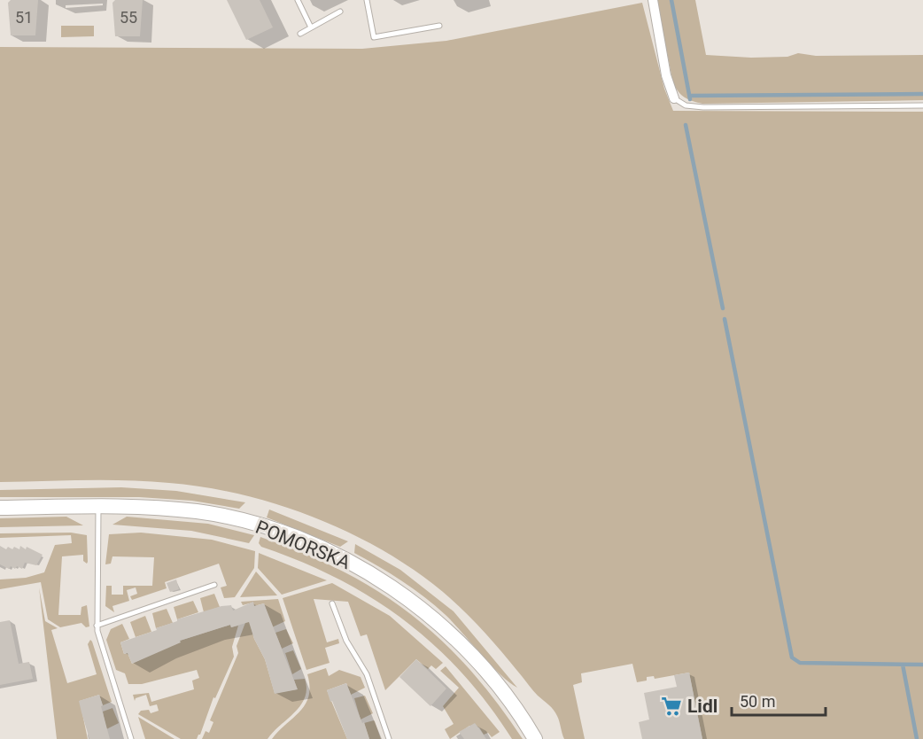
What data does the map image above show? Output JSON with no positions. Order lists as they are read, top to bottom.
{
  "streets": {
    "main road": ["POMORSKA"]
  },
  "places": {
    "supermarket": ["Lidl"]
  },
  "house_numbers": ["51", "55"],
  "scale_bar": "50 m"
}
